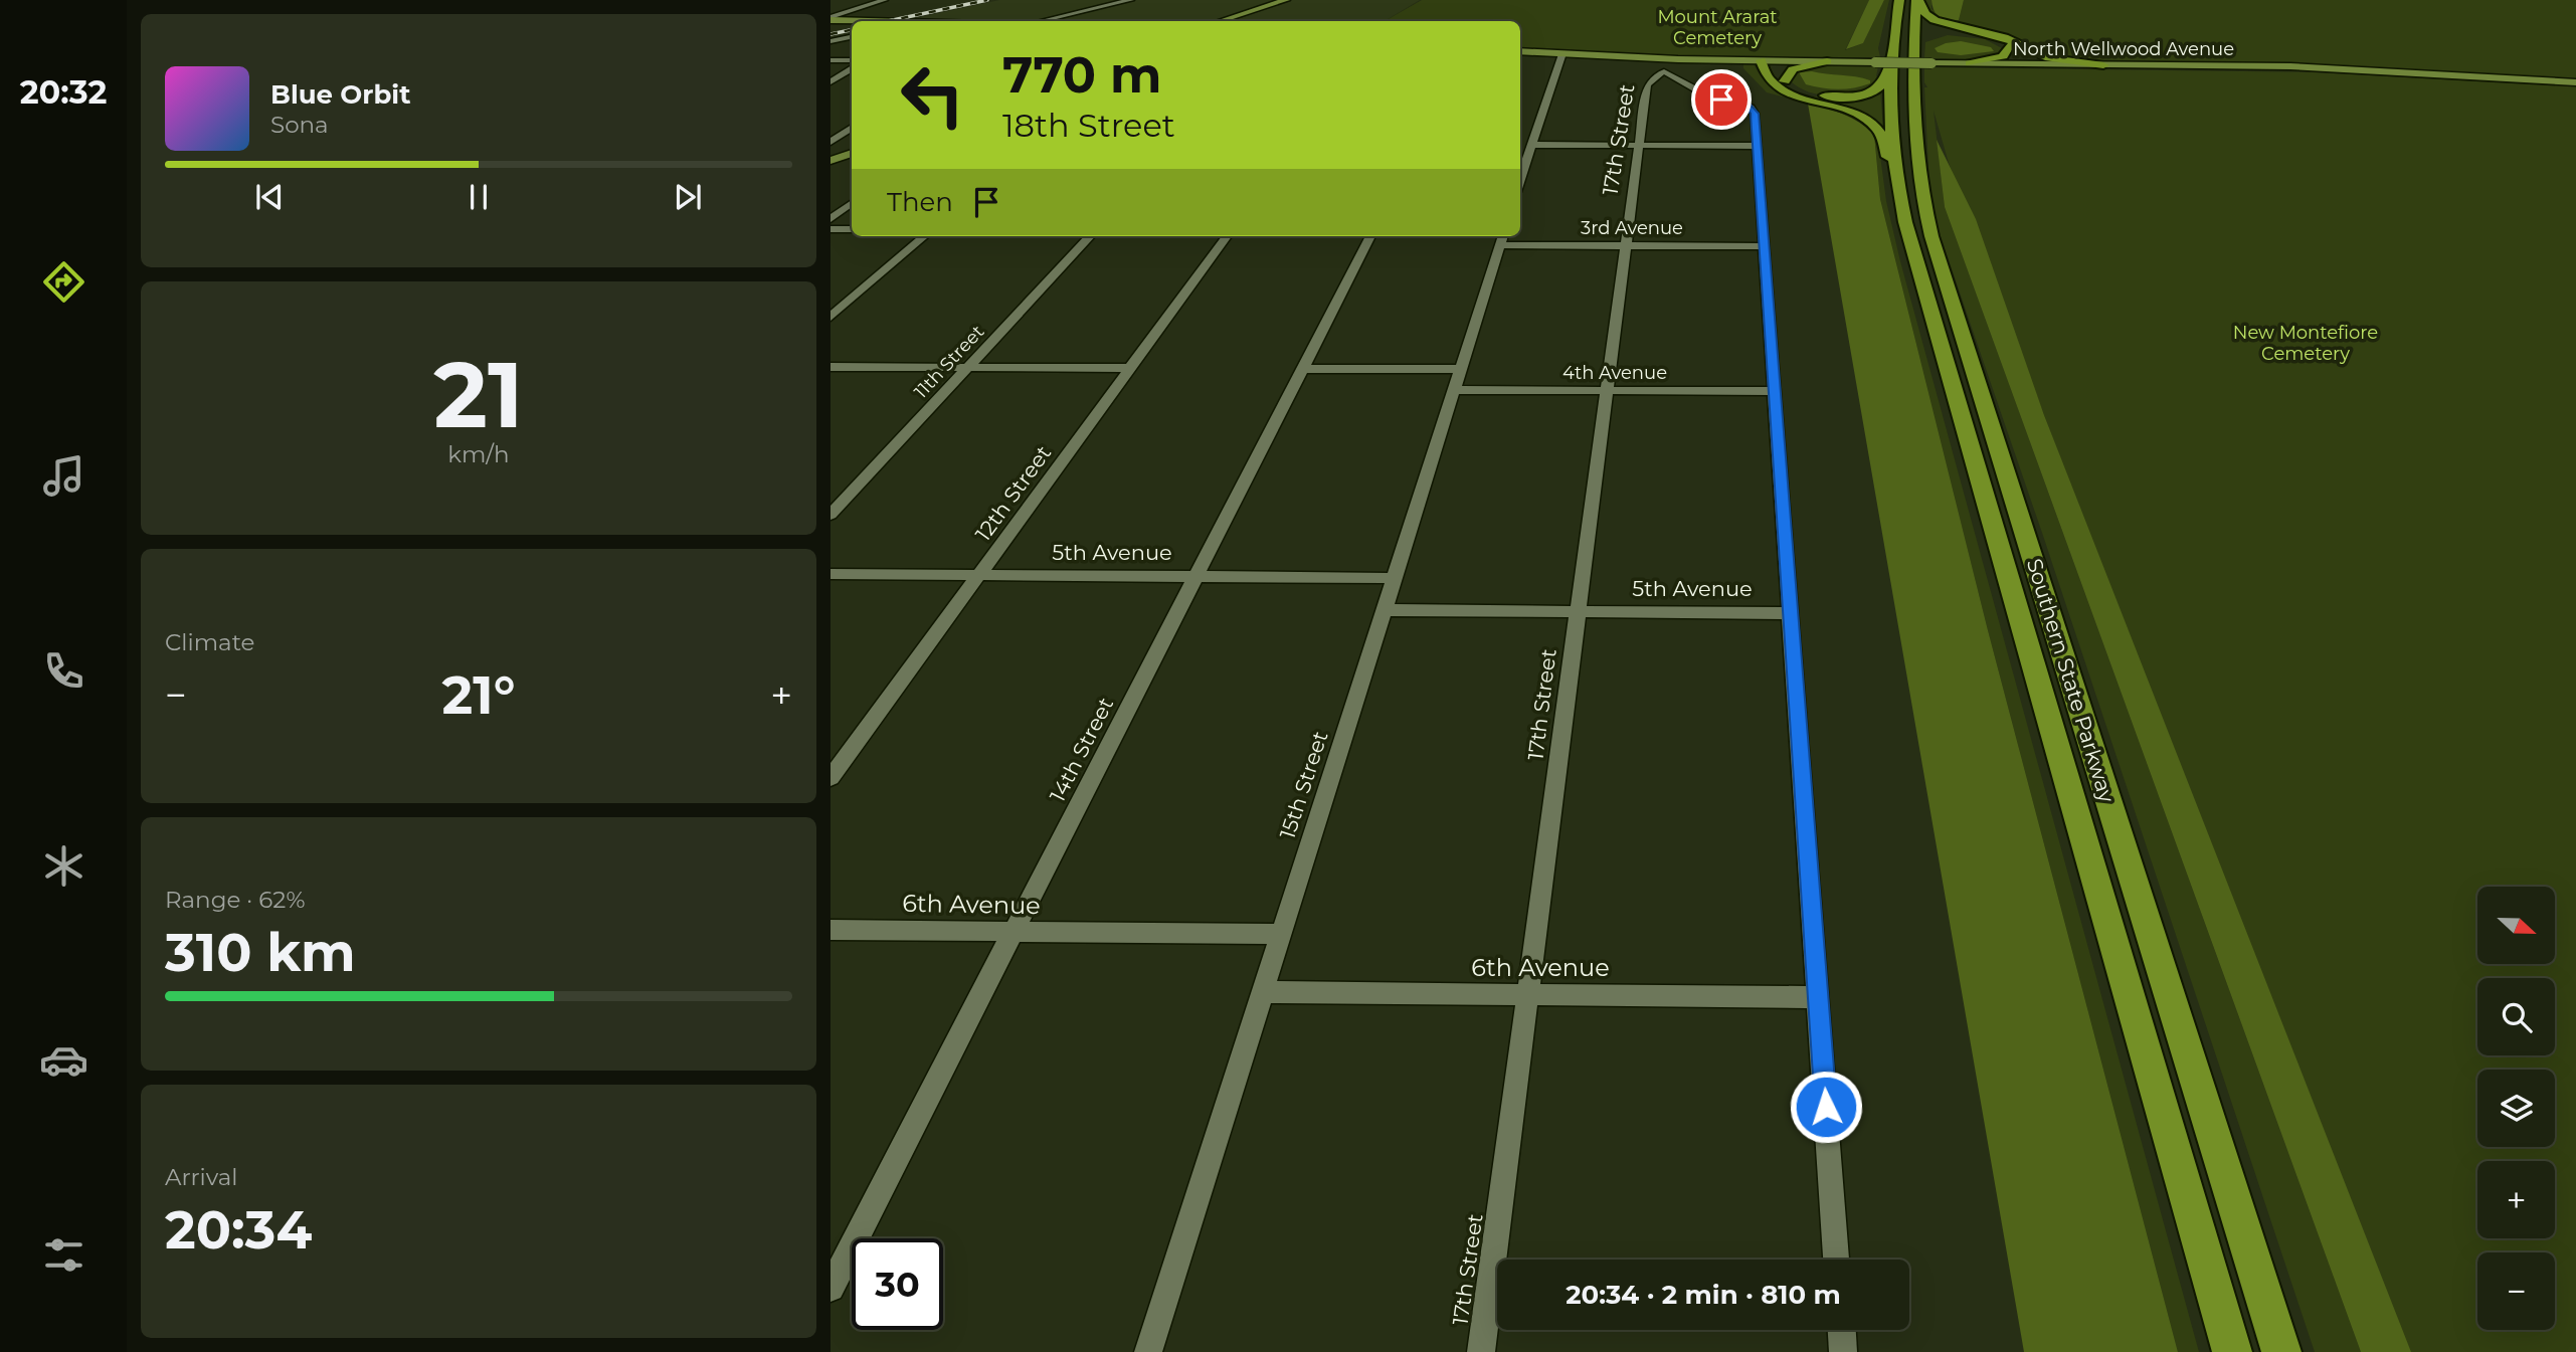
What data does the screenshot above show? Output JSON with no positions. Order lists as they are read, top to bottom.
{
  "streets": {
    "highway": ["Southern State Parkway"],
    "main road": ["North Wellwood Avenue"],
    "street": [
      "17th Street",
      "3rd Avenue",
      "11th Street",
      "4th Avenue",
      "12th Street",
      "5th Avenue",
      "14th Street",
      "15th Street",
      "6th Avenue"
    ]
  },
  "crossings": [
    ["North Wellwood Avenue", "17th Street"],
    ["17th Street", "3rd Avenue"],
    ["17th Street", "4th Avenue"],
    ["17th Street", "5th Avenue"],
    ["17th Street", "6th Avenue"],
    ["3rd Avenue", "15th Street"],
    ["4th Avenue", "15th Street"],
    ["12th Street", "5th Avenue"],
    ["5th Avenue", "14th Street"],
    ["5th Avenue", "15th Street"],
    ["14th Street", "6th Avenue"],
    ["15th Street", "6th Avenue"]
  ],
  "parks": ["Mount Ararat Cemetery", "New Montefiore Cemetery"],
  "north": "right",
  "page": {
    "tabs": "20:32",
    "turn": ["770 m", "18th Street"],
    "song": ["Blue Orbit", "Sona"],
    "then": "Then",
    "tile": [
      ["21", "km/h"],
      "Climate",
      ["Range · 62%", "310 km"],
      ["Arrival", "20:34"]
    ],
    "heat": ["−", "21°", "+"],
    "map_buttons": ["+", "−"],
    "limit": "30",
    "trip": "20:34 · 2 min · 810 m"
  }
}
